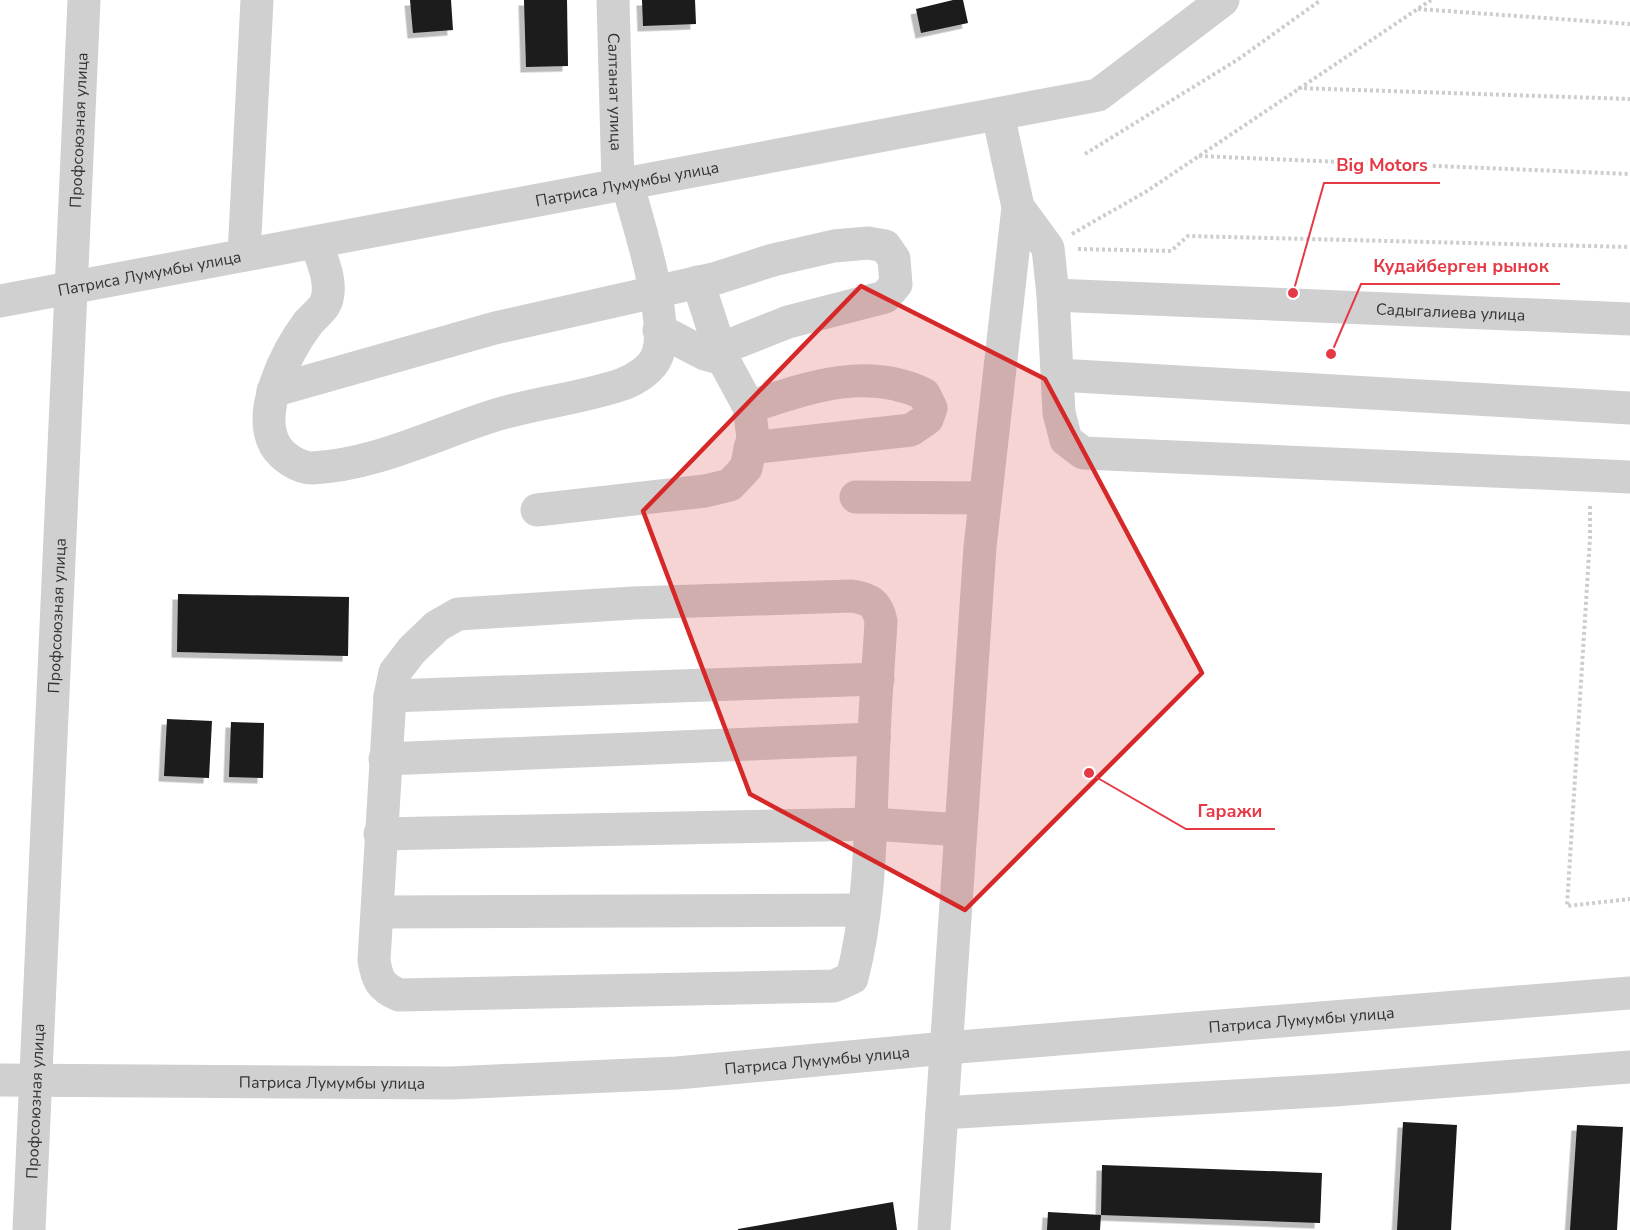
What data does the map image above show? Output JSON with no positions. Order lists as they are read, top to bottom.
{
  "streets": {
    "street": [
      "Салтанат улица",
      "Профсоюзная улица",
      "Патриса Лумумбы улица",
      "Садыгалиева улица"
    ]
  },
  "crossings": [
    ["Салтанат улица", "Патриса Лумумбы улица"],
    ["Профсоюзная улица", "Патриса Лумумбы улица"]
  ],
  "places": ["Big Motors", "Кудайберген рынок", "Гаражи"]
}
